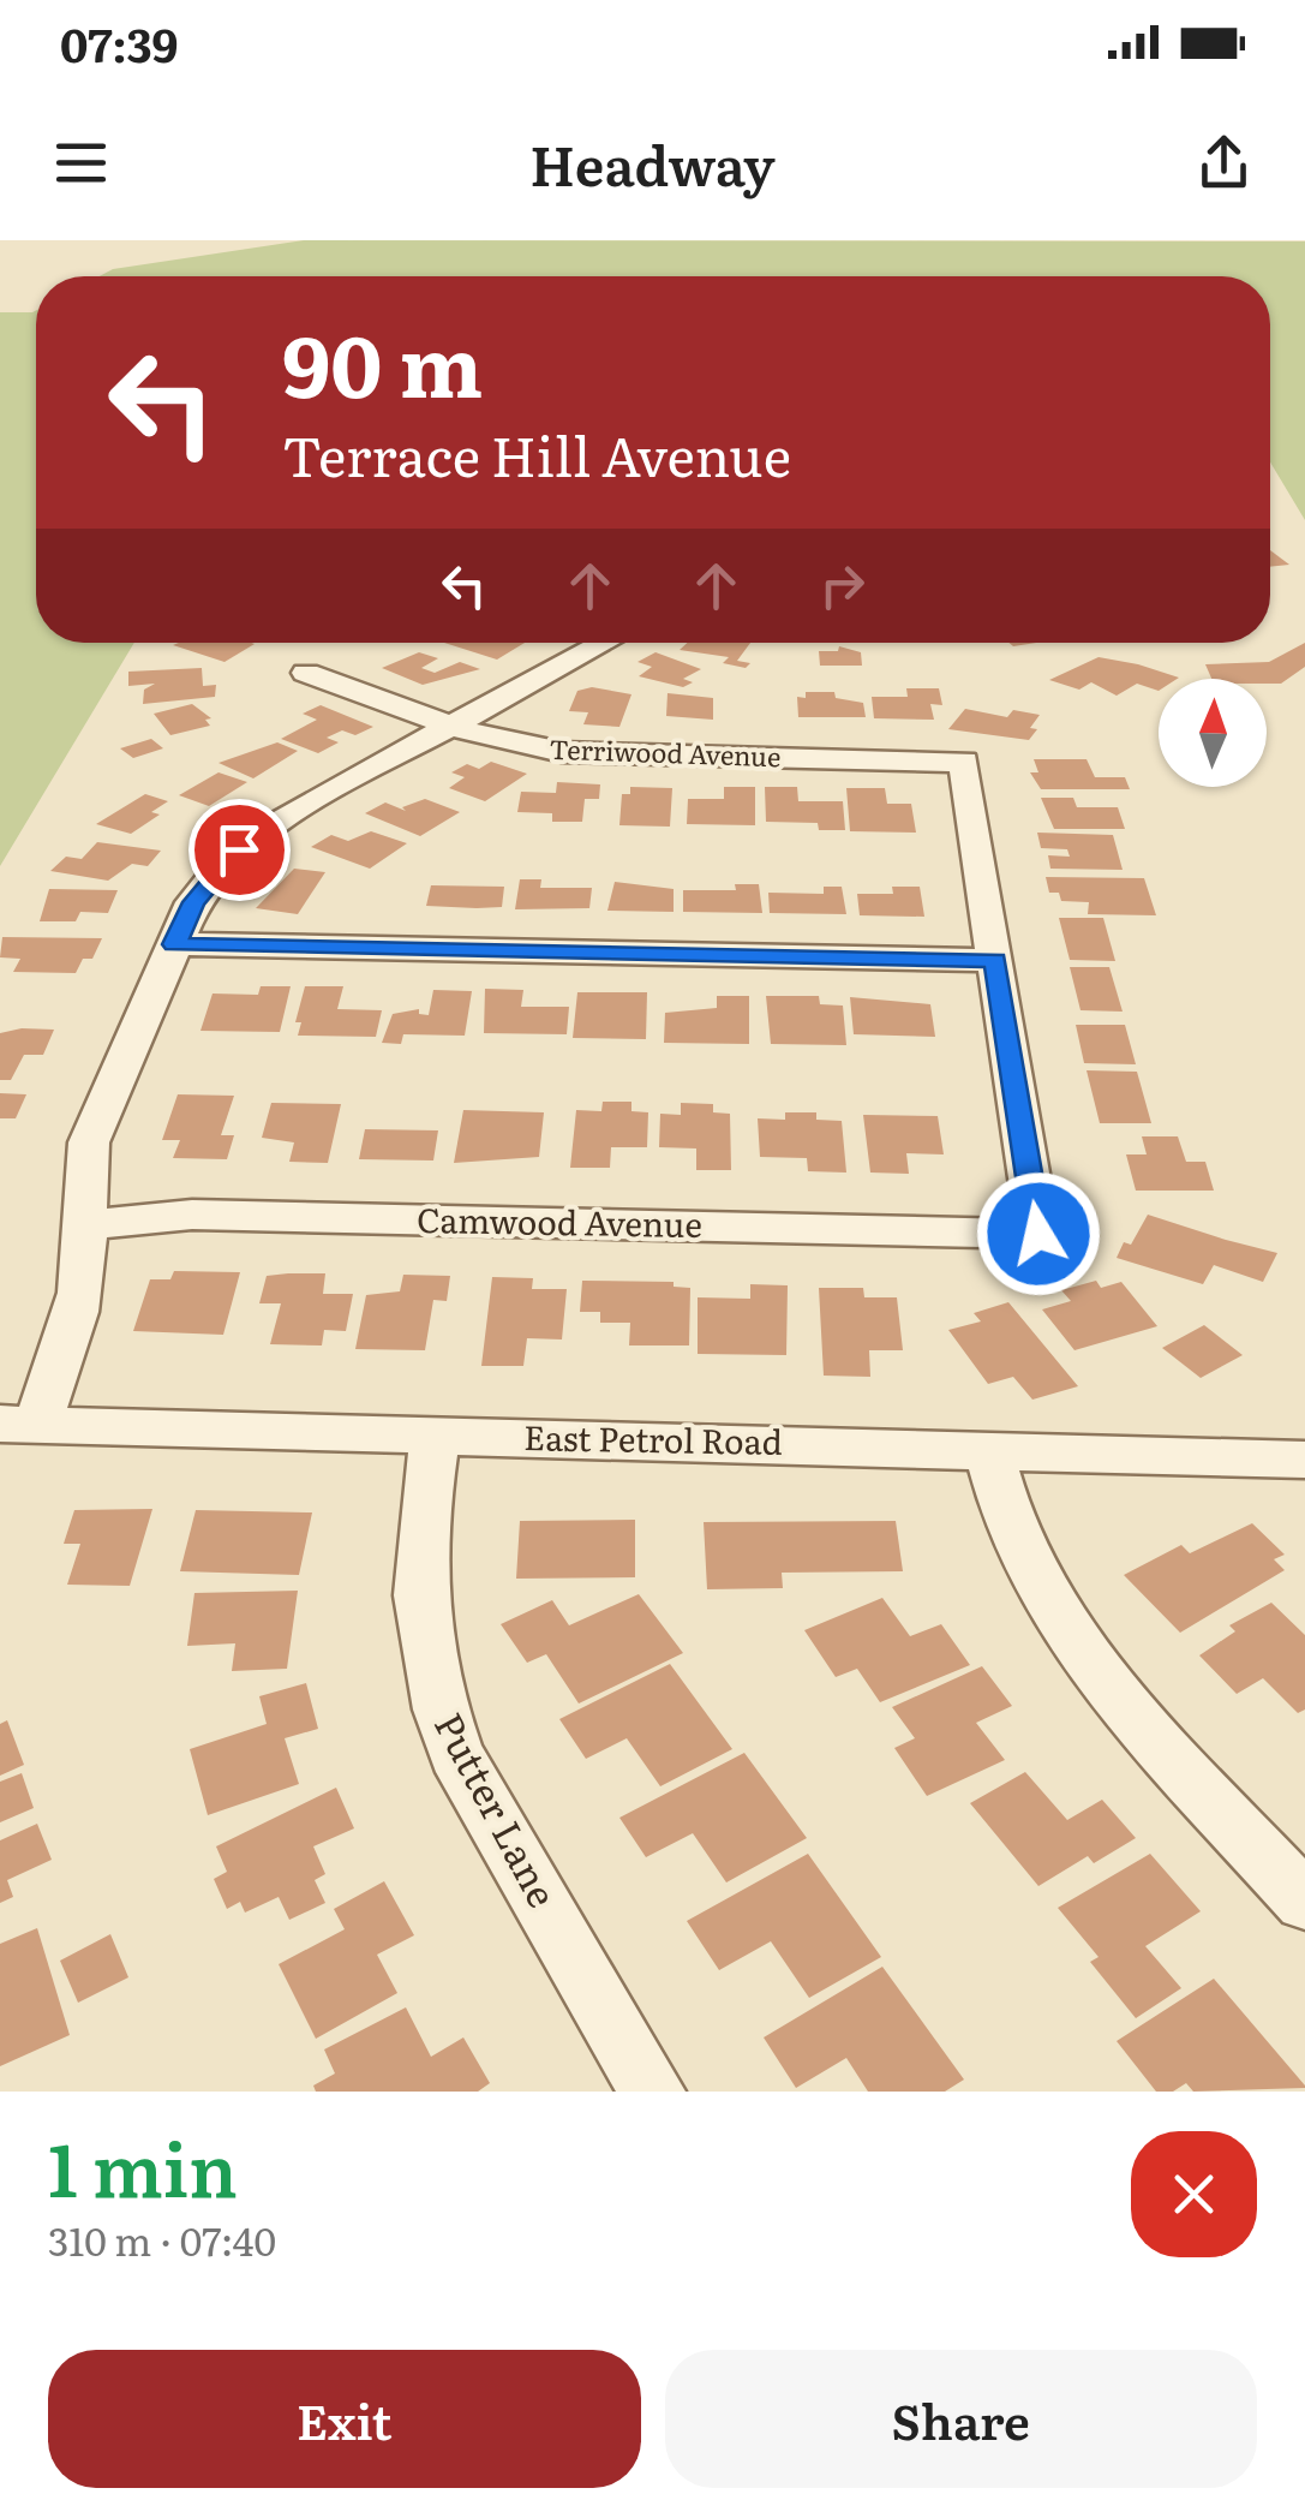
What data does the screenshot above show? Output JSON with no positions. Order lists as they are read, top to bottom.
{
  "streets": {
    "street": [
      "Terriwood Avenue",
      "Camwood Avenue",
      "East Petrol Road",
      "Putter Lane"
    ]
  },
  "crossings": [
    ["Terriwood Avenue", "Camwood Avenue"],
    ["East Petrol Road", "Putter Lane"]
  ],
  "north": "top",
  "page": {
    "status": "07:39",
    "header": "Headway",
    "turn": ["90 m", "Terrace Hill Avenue"],
    "heading": ["1 min", "310 m · 07:40"],
    "buttons": ["Exit", "Share"]
  }
}
